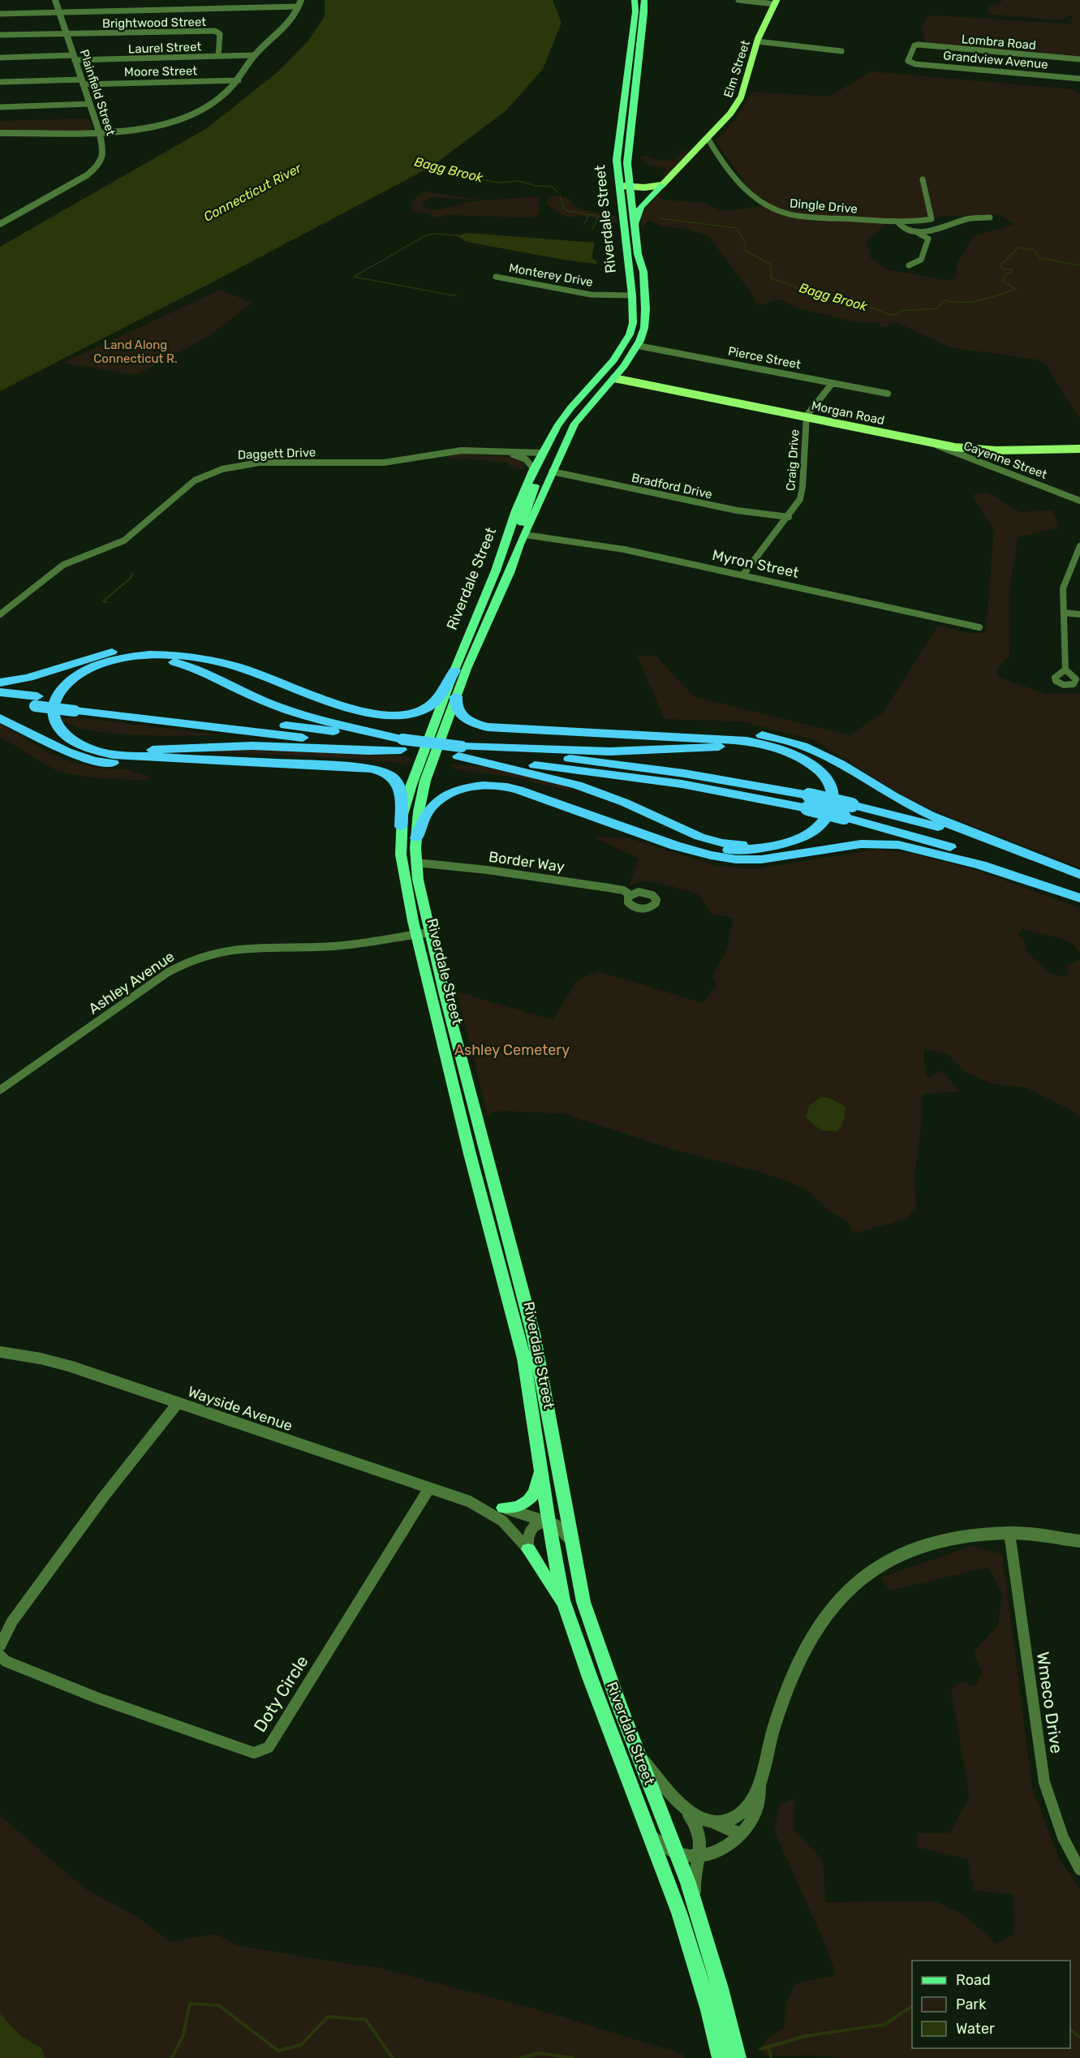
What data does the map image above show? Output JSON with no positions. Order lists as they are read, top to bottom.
{
  "streets": {
    "main road": ["Elm Street", "Riverdale Street", "Morgan Road"],
    "street": [
      "Brightwood Street",
      "Lombra Road",
      "Laurel Street",
      "Grandview Avenue",
      "Moore Street",
      "Plainfield Street",
      "Dingle Drive",
      "Monterey Drive",
      "Pierce Street",
      "Daggett Drive",
      "Craig Drive",
      "Cayenne Street",
      "Bradford Drive",
      "Myron Street",
      "Border Way",
      "Ashley Avenue",
      "Wayside Avenue",
      "Doty Circle",
      "Wmeco Drive"
    ]
  },
  "crossings": [
    ["Brightwood Street", "Laurel Street"],
    ["Brightwood Street", "Plainfield Street"],
    ["Lombra Road", "Grandview Avenue"],
    ["Laurel Street", "Plainfield Street"],
    ["Elm Street", "Dingle Drive"],
    ["Moore Street", "Plainfield Street"],
    ["Riverdale Street", "Monterey Drive"],
    ["Riverdale Street", "Pierce Street"],
    ["Riverdale Street", "Morgan Road"],
    ["Riverdale Street", "Daggett Drive"],
    ["Riverdale Street", "Bradford Drive"],
    ["Riverdale Street", "Myron Street"],
    ["Riverdale Street", "Border Way"],
    ["Riverdale Street", "Ashley Avenue"],
    ["Riverdale Street", "Wayside Avenue"],
    ["Morgan Road", "Craig Drive"],
    ["Morgan Road", "Cayenne Street"],
    ["Craig Drive", "Bradford Drive"],
    ["Craig Drive", "Myron Street"],
    ["Wayside Avenue", "Doty Circle"]
  ],
  "water": ["Bagg Brook", "Connecticut River"],
  "parks": ["Land Along Connecticut R.", "Ashley Cemetery"],
  "legend": ["Road", "Park", "Water"]
}
